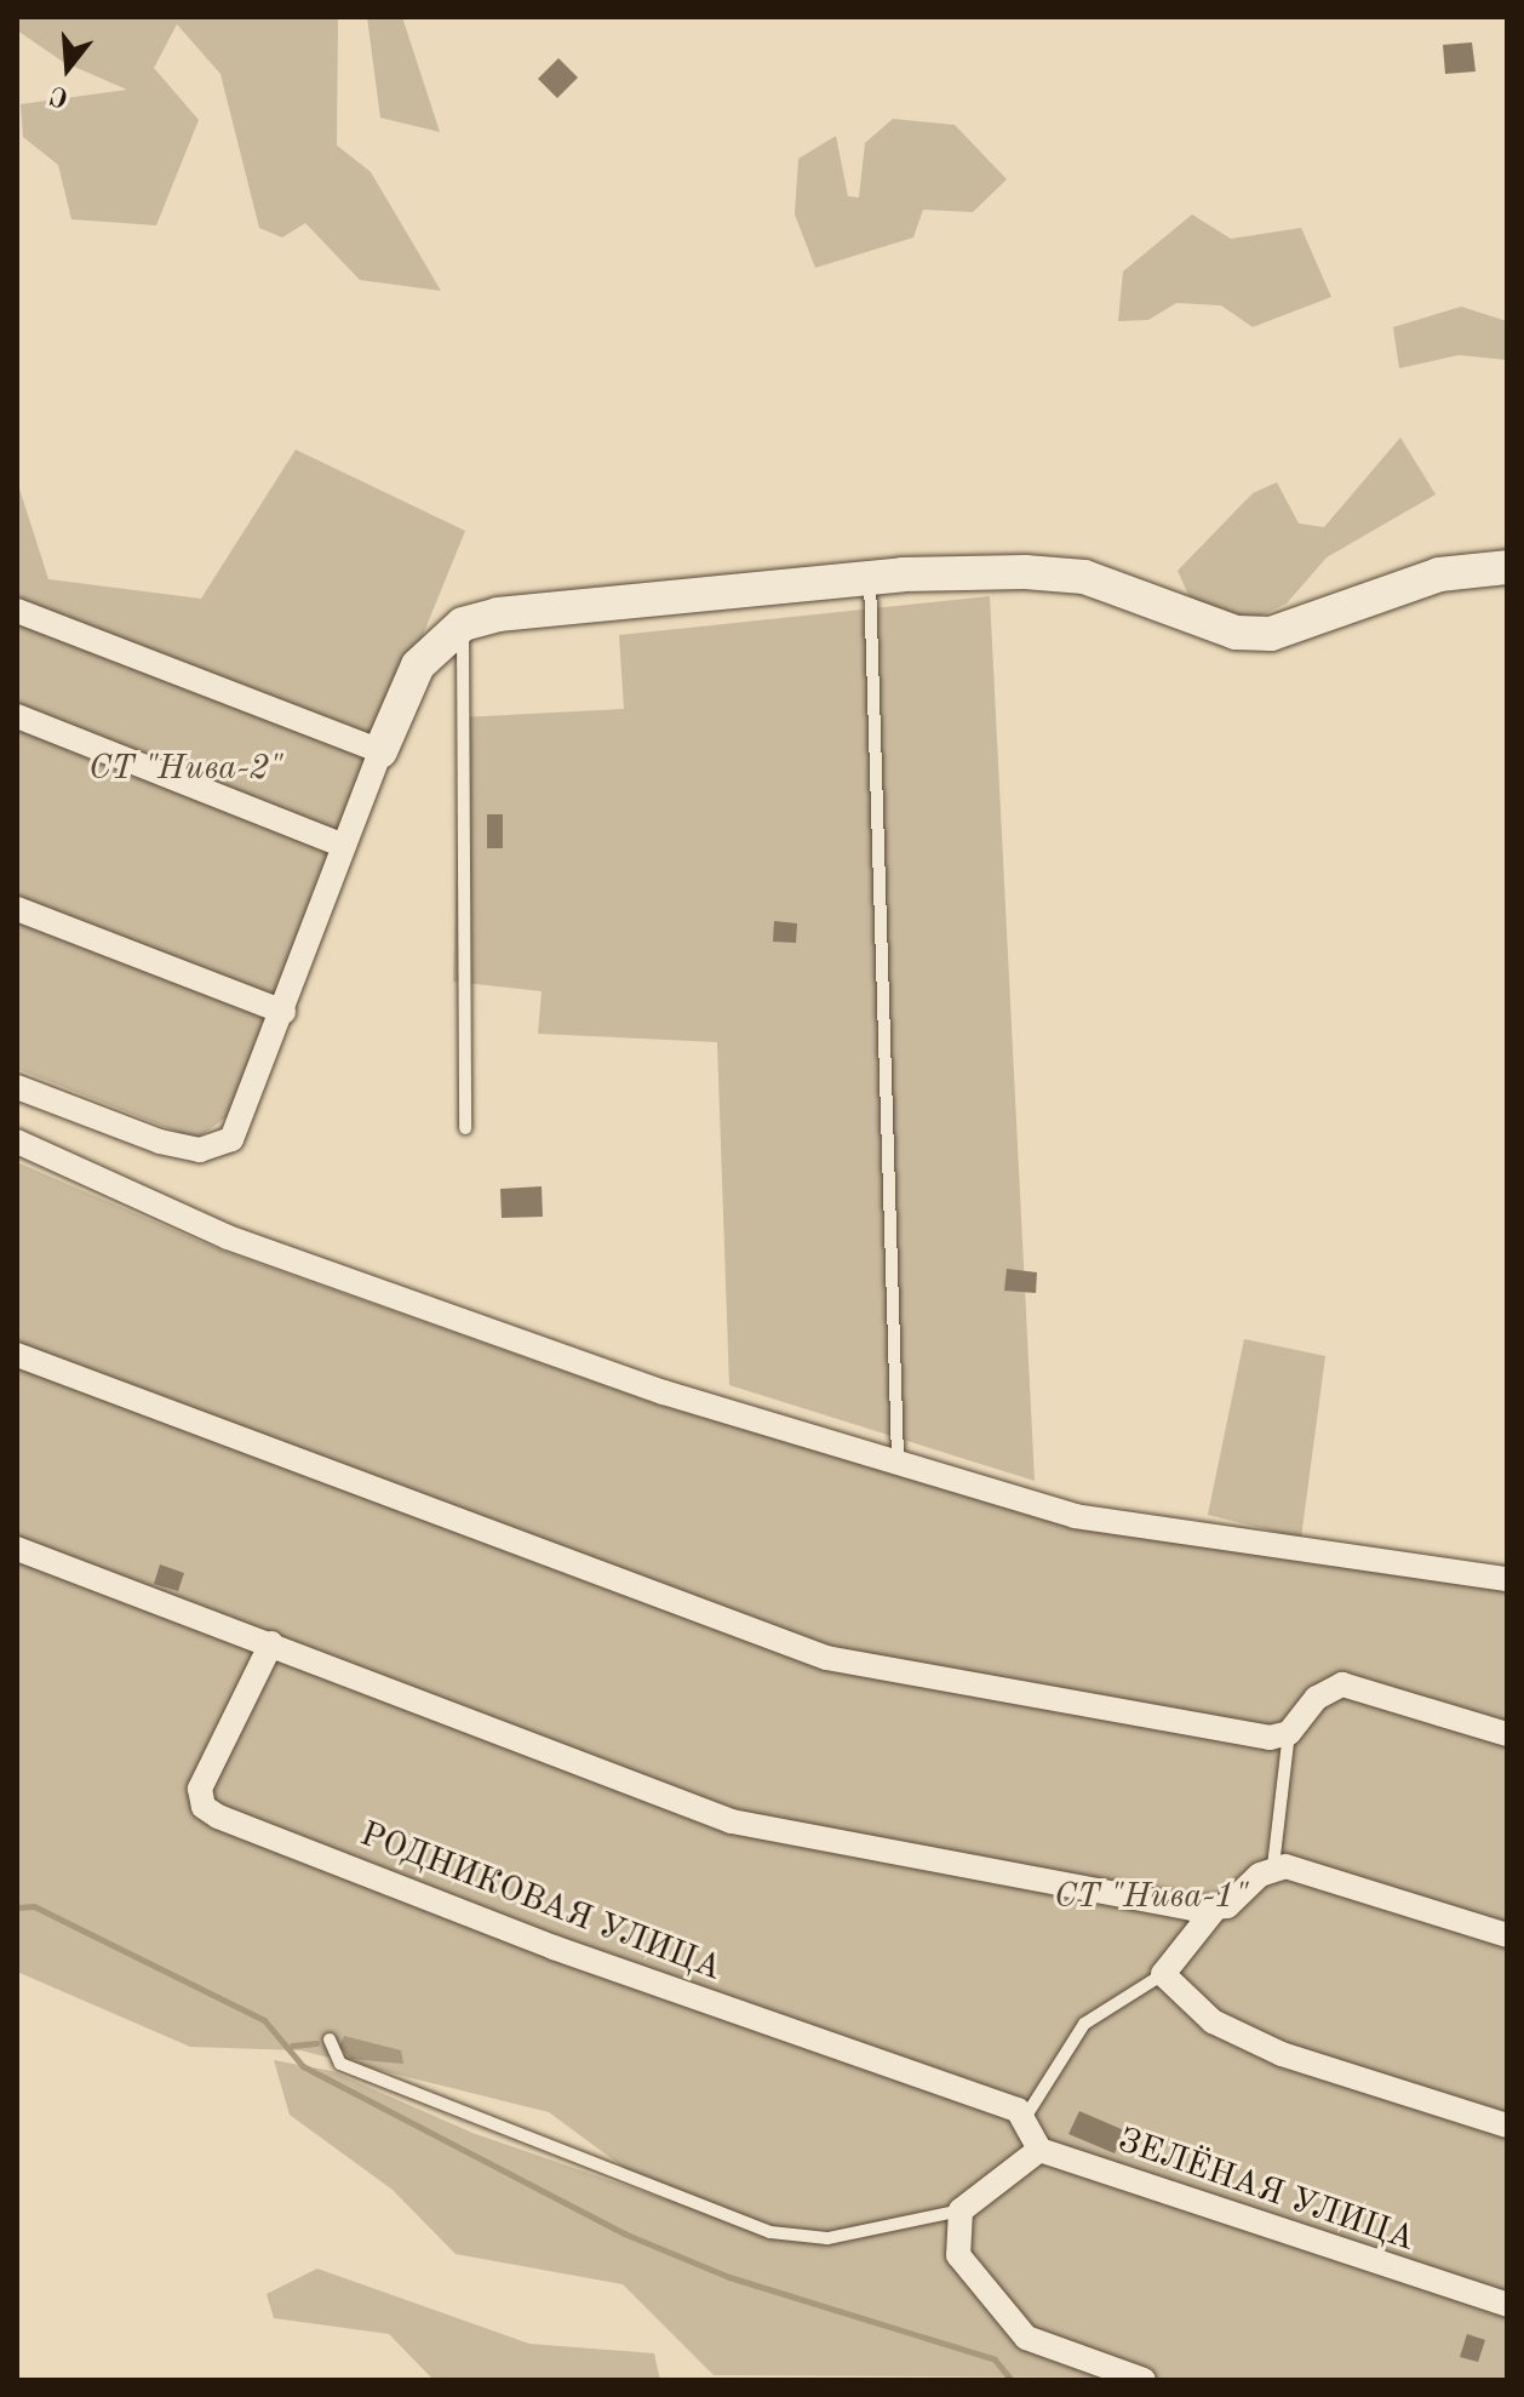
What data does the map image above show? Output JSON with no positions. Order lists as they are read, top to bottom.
{
  "streets": {
    "street": ["РОДНИКОВАЯ УЛИЦА", "ЗЕЛЁНАЯ УЛИЦА"]
  },
  "parks": ["СТ \"Нива-2\"", "СТ \"Нива-1\""],
  "north": "bottom"
}
